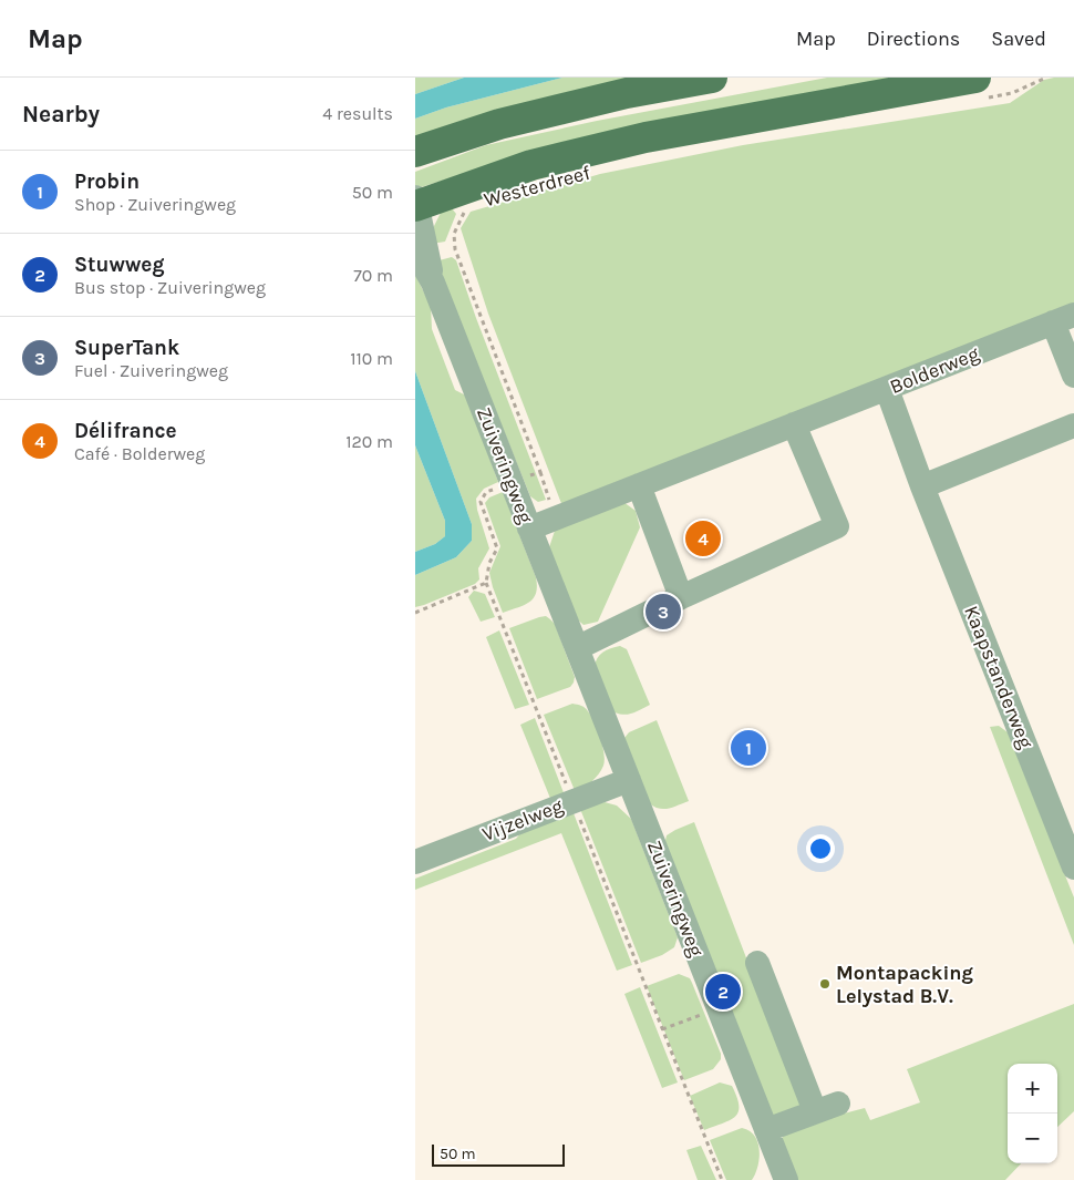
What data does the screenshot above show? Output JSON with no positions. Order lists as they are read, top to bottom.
{
  "streets": {
    "main road": ["Westerdreef"],
    "street": [
      "Bolderweg",
      "Zuiveringweg",
      "Kaapstanderweg",
      "Vijzelweg"
    ]
  },
  "crossings": [
    ["Westerdreef", "Bolderweg"],
    ["Westerdreef", "Zuiveringweg"],
    ["Bolderweg", "Zuiveringweg"],
    ["Bolderweg", "Kaapstanderweg"],
    ["Zuiveringweg", "Vijzelweg"]
  ],
  "places": ["Montapacking Lelystad B.V."],
  "scale_bar": "50 m",
  "page": {
    "header": "Map",
    "nav": ["Map", "Directions", "Saved"],
    "heading": ["Nearby", "4 results"],
    "list": [
      {
        "mark": "1",
        "name": "Probin",
        "note": "Shop · Zuiveringweg",
        "value": "50 m"
      },
      {
        "mark": "2",
        "name": "Stuwweg",
        "note": "Bus stop · Zuiveringweg",
        "value": "70 m"
      },
      {
        "mark": "3",
        "name": "SuperTank",
        "note": "Fuel · Zuiveringweg",
        "value": "110 m"
      },
      {
        "mark": "4",
        "name": "Délifrance",
        "note": "Café · Bolderweg",
        "value": "120 m"
      }
    ],
    "pins": [
      "4",
      "3",
      "1",
      "2"
    ],
    "map_buttons": ["+", "−"],
    "scale": "50 m"
  }
}
